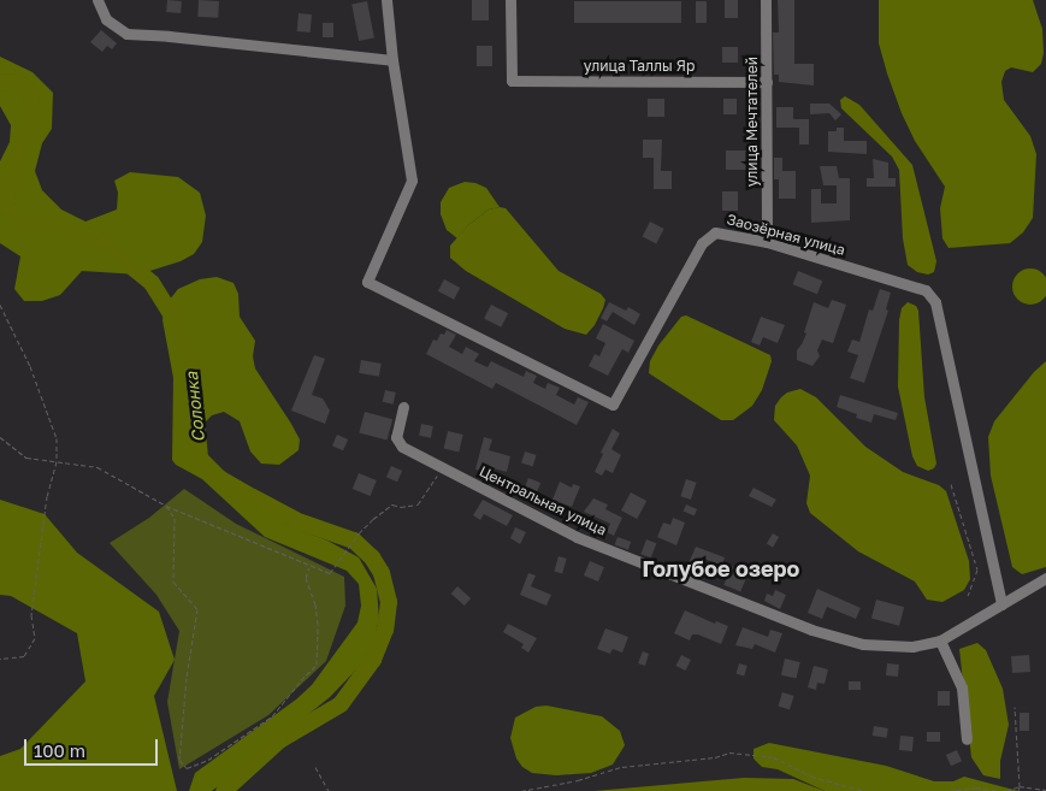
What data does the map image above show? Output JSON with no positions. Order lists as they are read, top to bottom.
{
  "streets": {
    "street": [
      "улица Таллы Яр",
      "улица Мечтателей",
      "Заозёрная улица",
      "Центральная улица"
    ]
  },
  "crossings": [
    ["улица Таллы Яр", "улица Мечтателей"],
    ["улица Мечтателей", "Заозёрная улица"],
    ["Заозёрная улица", "Центральная улица"]
  ],
  "districts": ["Голубое озеро"],
  "water": ["Солонка"],
  "scale_bar": "100 m"
}
